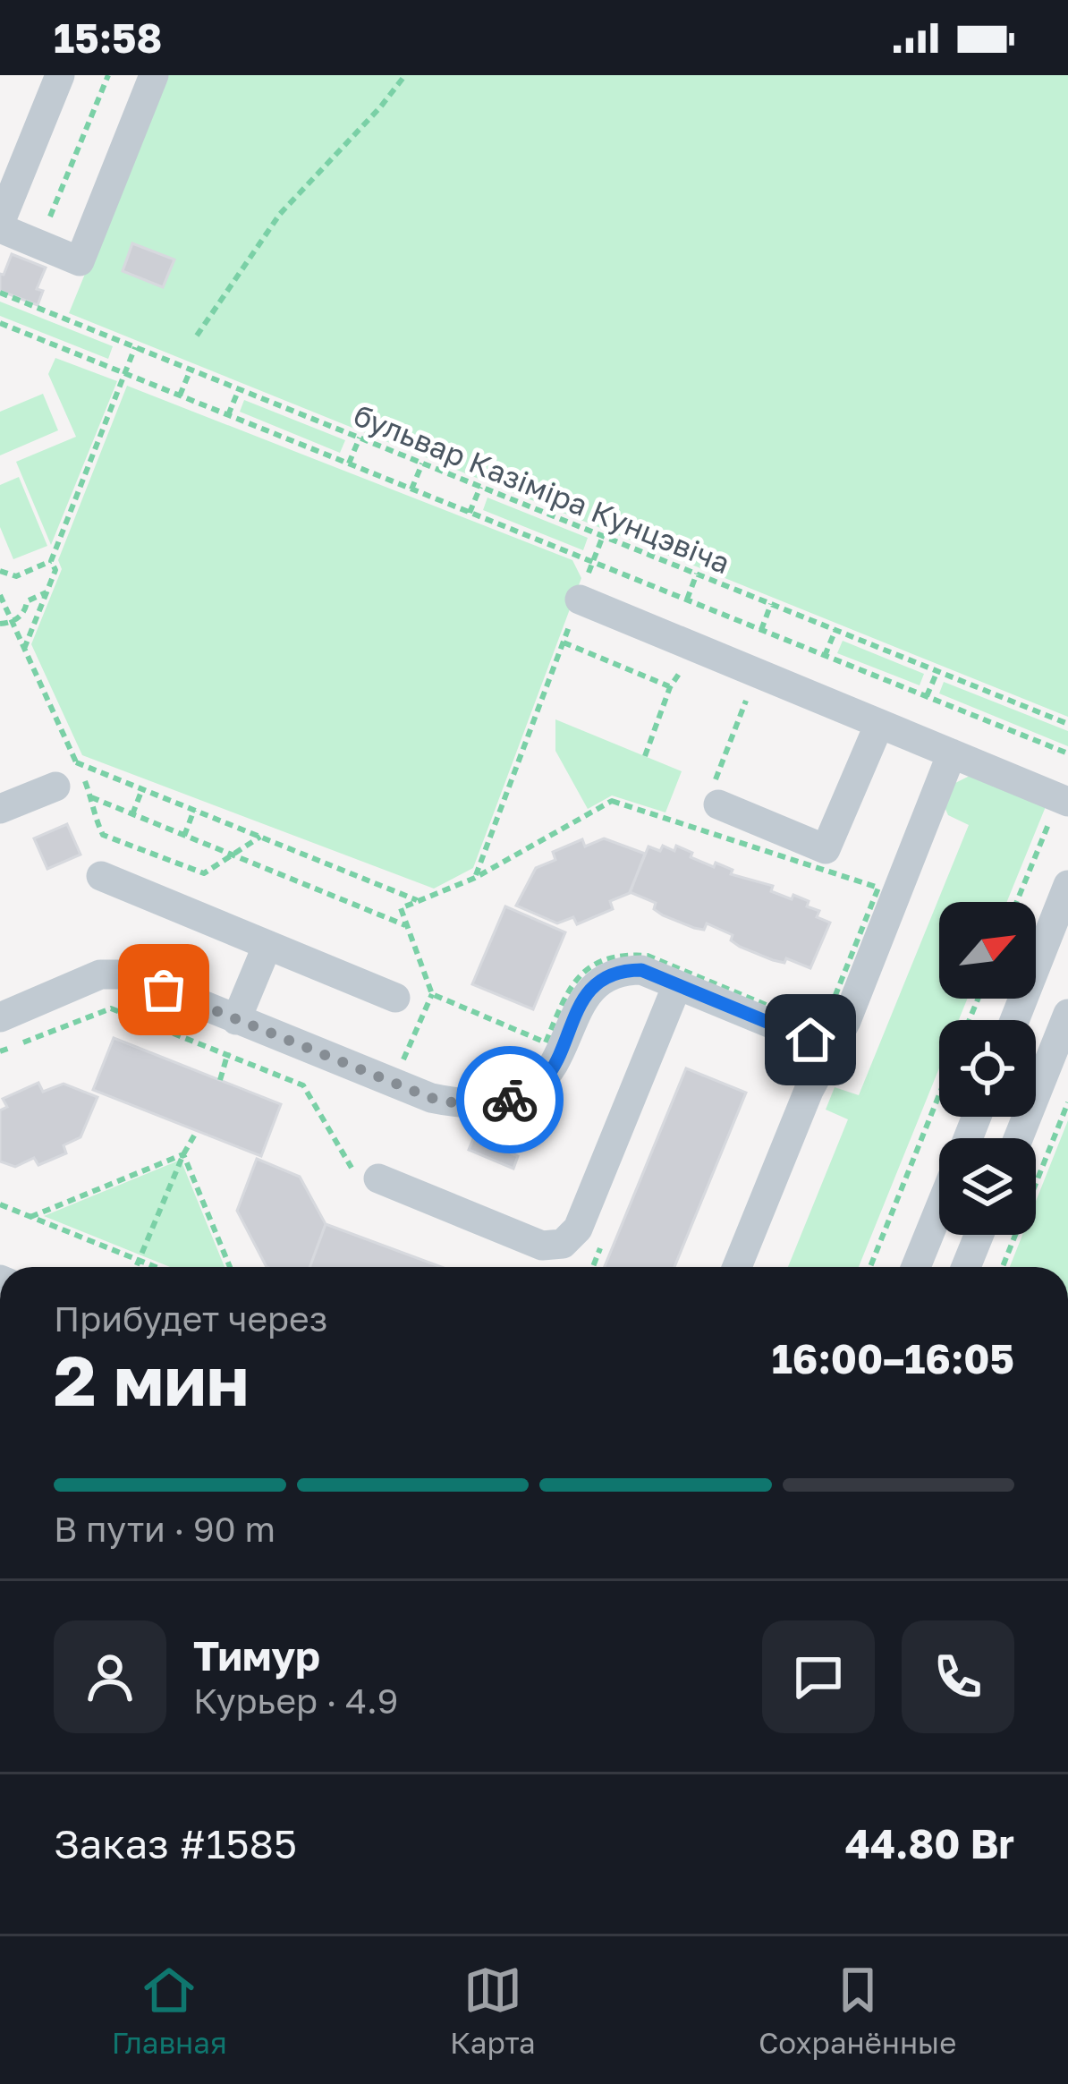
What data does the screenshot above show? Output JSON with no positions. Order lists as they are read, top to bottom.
{
  "streets": {
    "path": ["бульвар Казіміра Кунцэвіча"]
  },
  "north": "top right",
  "page": {
    "status": "15:58",
    "heading": ["2 мин", "Прибудет через", "16:00–16:05"],
    "panel": [
      "Тимур",
      "Курьер · 4.9",
      "Заказ #1585",
      "44.80 Br"
    ],
    "bar": "В пути · 90 m",
    "tabs": ["Главная", "Карта", "Сохранённые"]
  }
}
